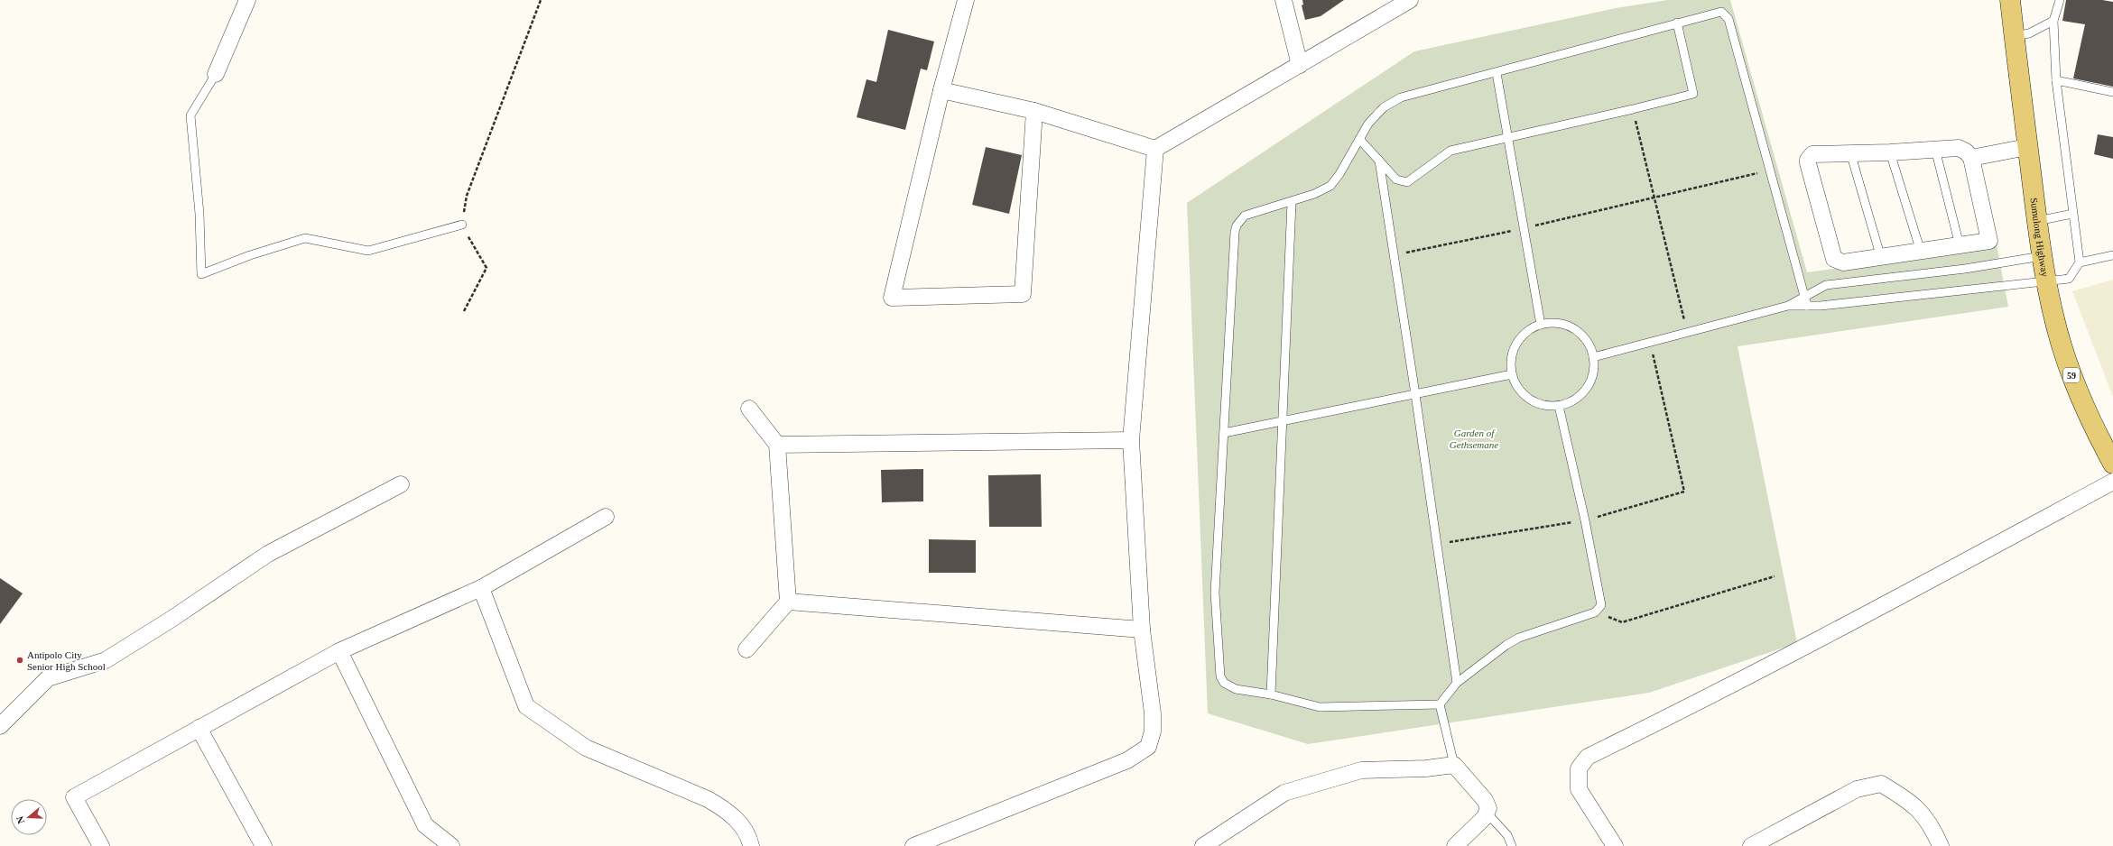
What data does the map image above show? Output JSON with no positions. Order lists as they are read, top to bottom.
{
  "streets": {
    "main road": ["Sumulong Highway", "59"]
  },
  "parks": ["Garden of Gethsemane"],
  "places": ["Antipolo City Senior High School"],
  "north": "left"
}
